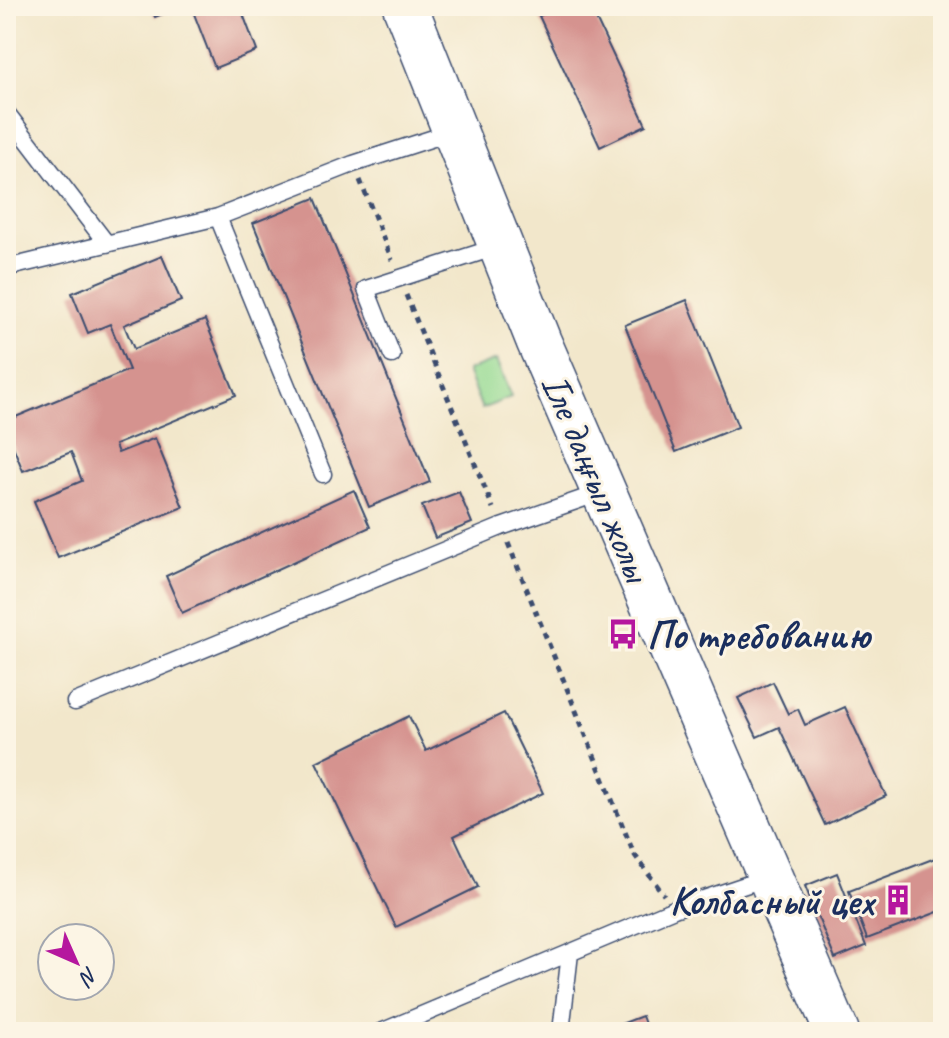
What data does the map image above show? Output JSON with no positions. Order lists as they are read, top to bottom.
{
  "streets": {
    "main road": ["Іле даңғыл жолы"]
  },
  "places": {
    "bus stop": ["По требованию"],
    "building": ["Колбасный цех"]
  },
  "north": "bottom right"
}
